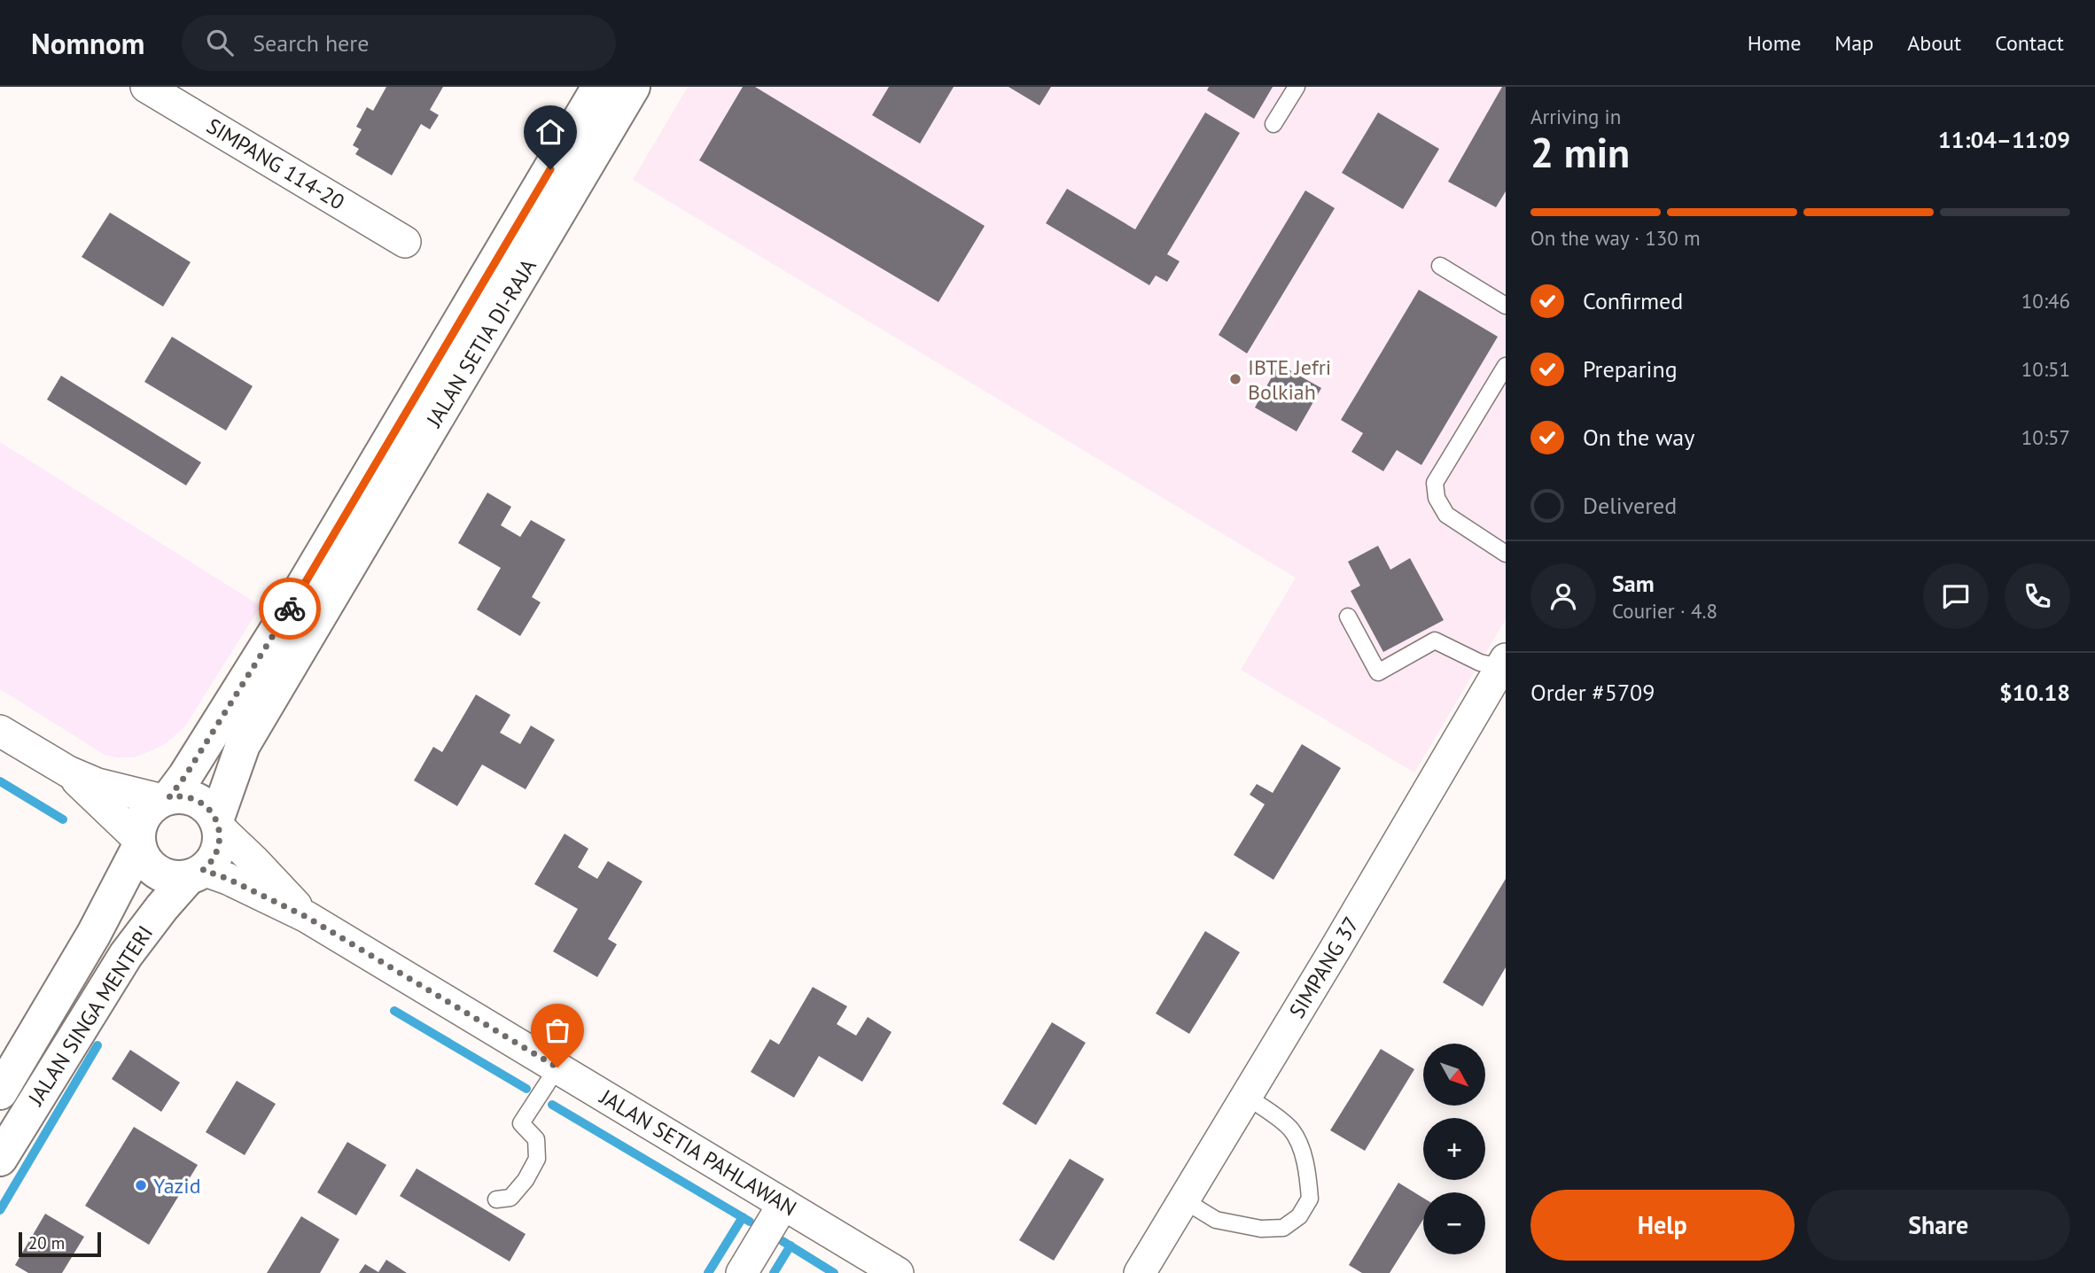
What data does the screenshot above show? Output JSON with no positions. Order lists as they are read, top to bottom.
{
  "streets": {
    "main road": ["JALAN SETIA DI-RAJA", "JALAN SINGA MENTERI"],
    "street": ["SIMPANG 114-20", "SIMPANG 37", "JALAN SETIA PAHLAWAN"]
  },
  "crossings": [
    ["JALAN SETIA DI-RAJA", "JALAN SINGA MENTERI"],
    ["JALAN SETIA DI-RAJA", "JALAN SETIA PAHLAWAN"],
    ["JALAN SINGA MENTERI", "JALAN SETIA PAHLAWAN"]
  ],
  "places": ["IBTE Jefri Bolkiah", "Yazid"],
  "scale_bar": "20 m",
  "north": "bottom right",
  "page": {
    "header": "Nomnom",
    "search": "Search here",
    "nav": [
      "Home",
      "Map",
      "About",
      "Contact"
    ],
    "heading": ["2 min", "Arriving in", "11:04–11:09"],
    "panel": [
      "Sam",
      "Courier · 4.8",
      "Order #5709",
      "$10.18"
    ],
    "bar": "On the way · 130 m",
    "list": [
      ["Confirmed", "10:46"],
      ["Preparing", "10:51"],
      ["On the way", "10:57"],
      "Delivered"
    ],
    "map_buttons": ["+", "−"],
    "buttons": ["Help", "Share"],
    "scale": "20 m"
  }
}
